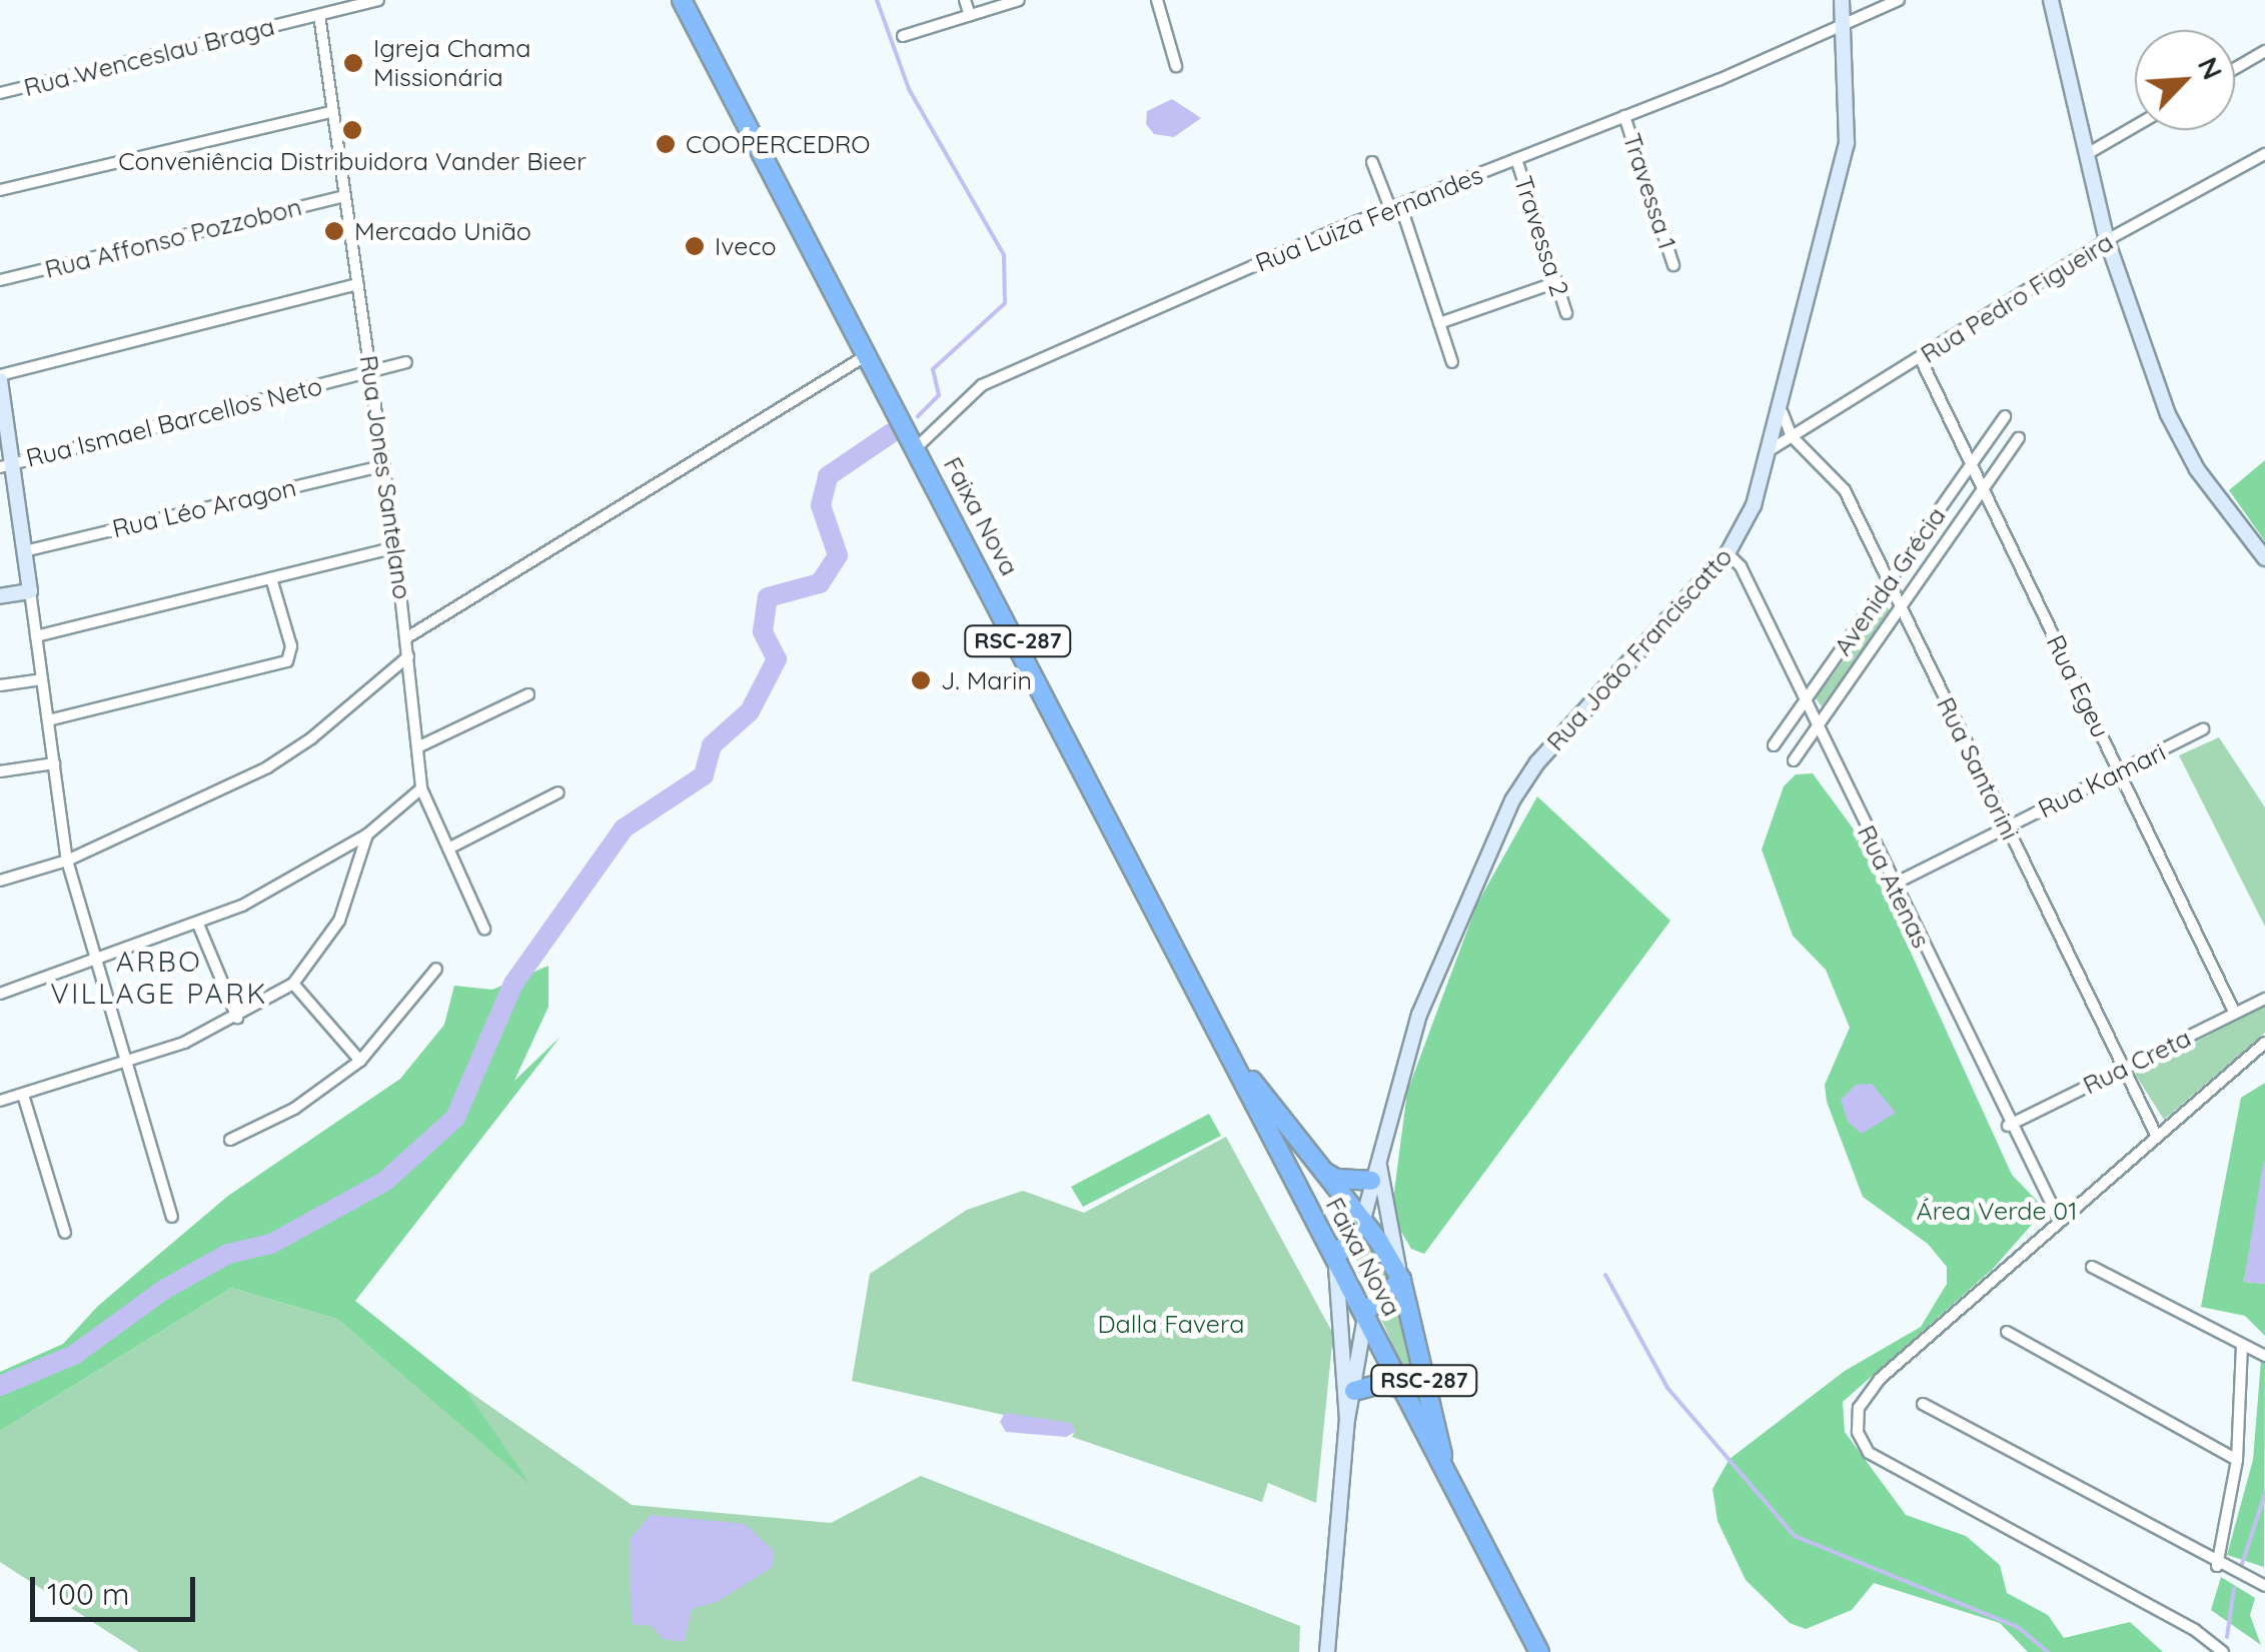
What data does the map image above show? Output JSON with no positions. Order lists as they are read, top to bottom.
{
  "streets": {
    "highway": ["Faixa Nova", "RSC-287"],
    "street": [
      "Rua Wenceslau Braga",
      "Travessa 1",
      "Rua Luiza Fernandes",
      "Travessa 2",
      "Rua Affonso Pozzobon",
      "Rua Pedro Figueira",
      "Rua Ismael Barcellos Neto",
      "Rua Jones Santelano",
      "Rua Léo Aragon",
      "Avenida Grécia",
      "Rua João Franciscatto",
      "Rua Egeu",
      "Rua Santorini",
      "Rua Kamari",
      "Rua Atenas",
      "Rua Creta"
    ]
  },
  "crossings": [
    ["Rua Wenceslau Braga", "Rua Jones Santelano"],
    ["Travessa 1", "Rua Luiza Fernandes"],
    ["Rua Luiza Fernandes", "Travessa 2"],
    ["Rua Luiza Fernandes", "Faixa Nova"],
    ["Rua Luiza Fernandes", "Rua João Franciscatto"],
    ["Rua Affonso Pozzobon", "Rua Jones Santelano"],
    ["Rua Pedro Figueira", "Rua João Franciscatto"],
    ["Rua Pedro Figueira", "Rua Egeu"],
    ["Rua Pedro Figueira", "Rua Santorini"],
    ["Rua Ismael Barcellos Neto", "Rua Jones Santelano"],
    ["Rua Jones Santelano", "Rua Léo Aragon"],
    ["Faixa Nova", "Rua João Franciscatto"],
    ["Avenida Grécia", "Rua Egeu"],
    ["Avenida Grécia", "Rua Santorini"],
    ["Avenida Grécia", "Rua Atenas"],
    ["Rua João Franciscatto", "Rua Santorini"],
    ["Rua João Franciscatto", "Rua Atenas"],
    ["Rua Egeu", "Rua Kamari"],
    ["Rua Egeu", "Rua Creta"],
    ["Rua Santorini", "Rua Kamari"],
    ["Rua Santorini", "Rua Creta"],
    ["Rua Kamari", "Rua Atenas"],
    ["Rua Atenas", "Rua Creta"]
  ],
  "districts": ["ARBO VILLAGE PARK"],
  "parks": ["Área Verde 01", "Dalla Favera"],
  "places": [
    "Igreja Chama Missionária",
    "Conveniência Distribuidora Vander Bieer",
    "COOPERCEDRO",
    "Mercado União",
    "Iveco",
    "J. Marin"
  ],
  "scale_bar": "100 m",
  "north": "top right"
}
